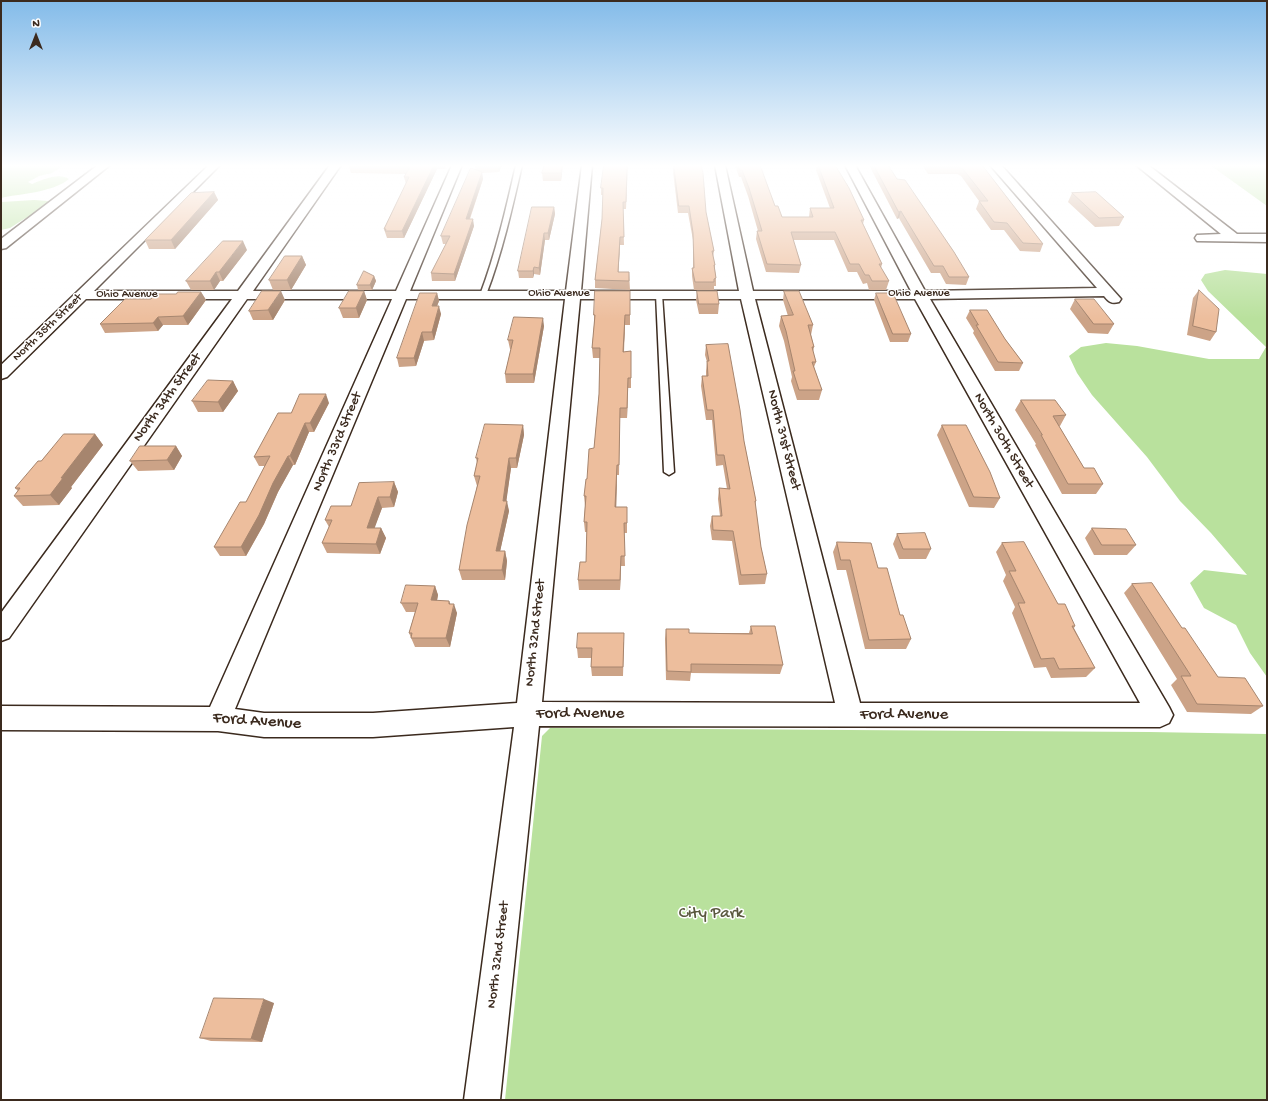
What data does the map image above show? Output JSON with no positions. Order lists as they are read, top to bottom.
{
  "streets": {
    "street": [
      "Ohio Avenue",
      "North 35th Street",
      "North 34th Street",
      "North 31st Street",
      "North 30th Street",
      "North 33rd Street",
      "North 32nd Street",
      "Ford Avenue"
    ]
  },
  "crossings": [
    ["Ohio Avenue", "North 35th Street"],
    ["Ohio Avenue", "North 34th Street"],
    ["Ohio Avenue", "North 31st Street"],
    ["Ohio Avenue", "North 30th Street"],
    ["Ohio Avenue", "North 33rd Street"],
    ["Ohio Avenue", "North 32nd Street"],
    ["North 31st Street", "Ford Avenue"],
    ["North 30th Street", "Ford Avenue"],
    ["North 33rd Street", "Ford Avenue"],
    ["North 32nd Street", "Ford Avenue"]
  ],
  "parks": ["City Park"],
  "north": "top"
}
